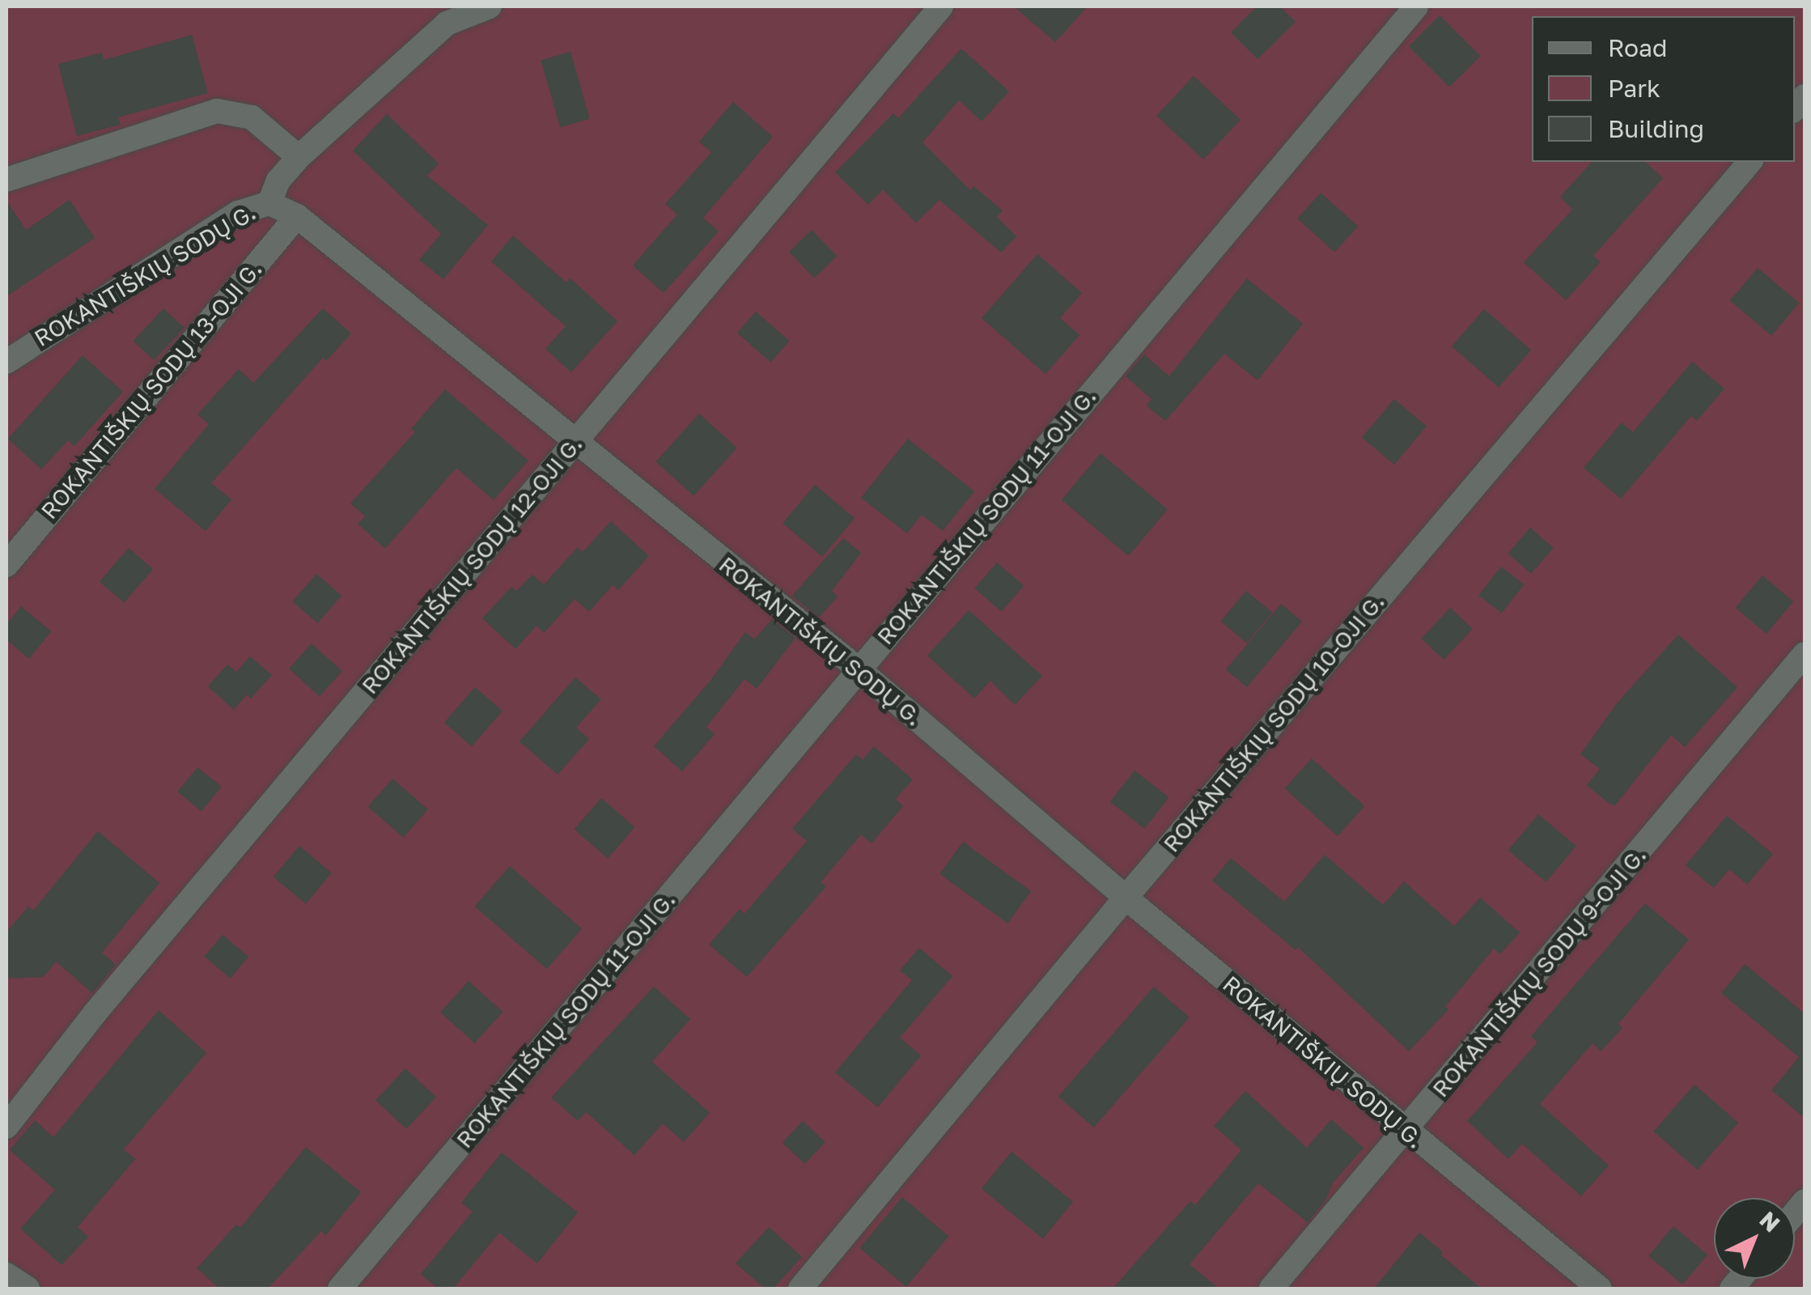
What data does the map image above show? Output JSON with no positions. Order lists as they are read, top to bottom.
{
  "streets": {
    "street": [
      "ROKANTIŠKIŲ SODŲ G.",
      "ROKANTIŠKIŲ SODŲ 13-OJI G.",
      "ROKANTIŠKIŲ SODŲ 11-OJI G.",
      "ROKANTIŠKIŲ SODŲ 12-OJI G.",
      "ROKANTIŠKIŲ SODŲ 10-OJI G.",
      "ROKANTIŠKIŲ SODŲ 9-OJI G."
    ]
  },
  "crossings": [
    ["ROKANTIŠKIŲ SODŲ G.", "ROKANTIŠKIŲ SODŲ 13-OJI G."],
    ["ROKANTIŠKIŲ SODŲ G.", "ROKANTIŠKIŲ SODŲ 11-OJI G."],
    ["ROKANTIŠKIŲ SODŲ G.", "ROKANTIŠKIŲ SODŲ 12-OJI G."],
    ["ROKANTIŠKIŲ SODŲ G.", "ROKANTIŠKIŲ SODŲ 10-OJI G."],
    ["ROKANTIŠKIŲ SODŲ G.", "ROKANTIŠKIŲ SODŲ 9-OJI G."]
  ],
  "legend": ["Road", "Park", "Building"],
  "north": "top right"
}
